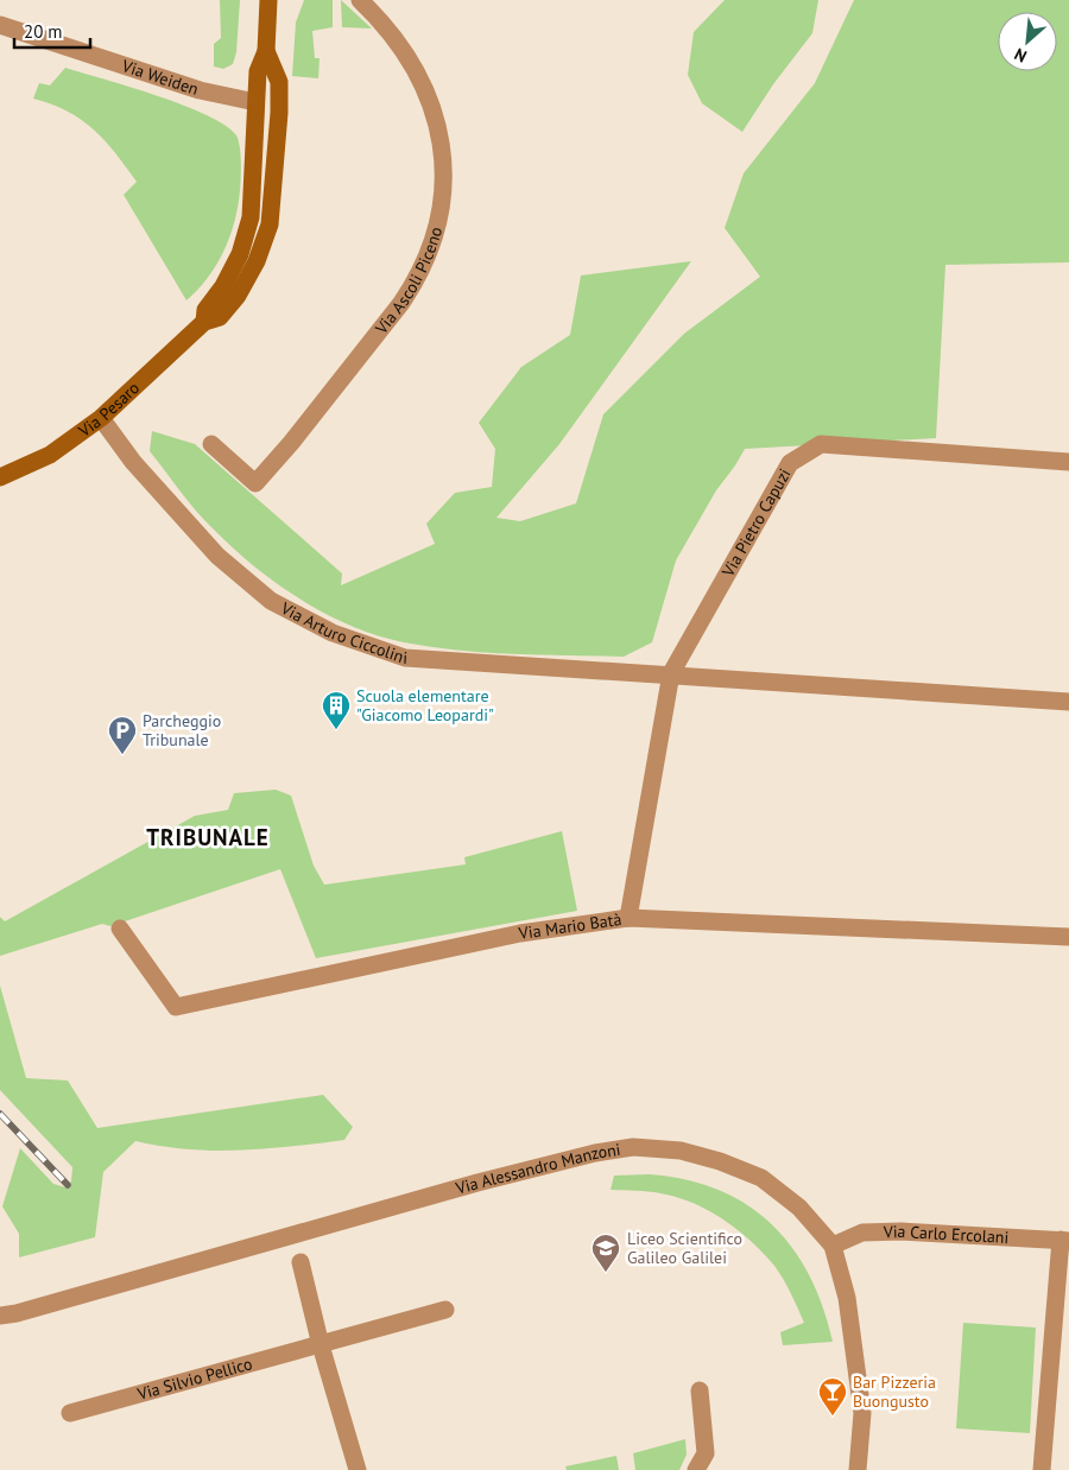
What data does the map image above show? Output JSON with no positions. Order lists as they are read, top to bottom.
{
  "streets": {
    "street": [
      "Via Weiden",
      "Via Ascoli Piceno",
      "Via Pesaro",
      "Via Pietro Capuzi",
      "Via Arturo Ciccolini",
      "Via Mario Batà",
      "Via Alessandro Manzoni",
      "Via Carlo Ercolani",
      "Via Silvio Pellico"
    ]
  },
  "crossings": [
    ["Via Weiden", "Via Pesaro"],
    ["Via Pesaro", "Via Arturo Ciccolini"],
    ["Via Pietro Capuzi", "Via Arturo Ciccolini"],
    ["Via Pietro Capuzi", "Via Mario Batà"],
    ["Via Alessandro Manzoni", "Via Carlo Ercolani"]
  ],
  "districts": ["TRIBUNALE"],
  "places": {
    "building": ["Scuola elementare \"Giacomo Leopardi\""],
    "parking": ["Parcheggio Tribunale"],
    "school or university": ["Liceo Scientifico Galileo Galilei"],
    "bar": ["Bar Pizzeria Buongusto"]
  },
  "scale_bar": "20 m",
  "north": "bottom left"
}
